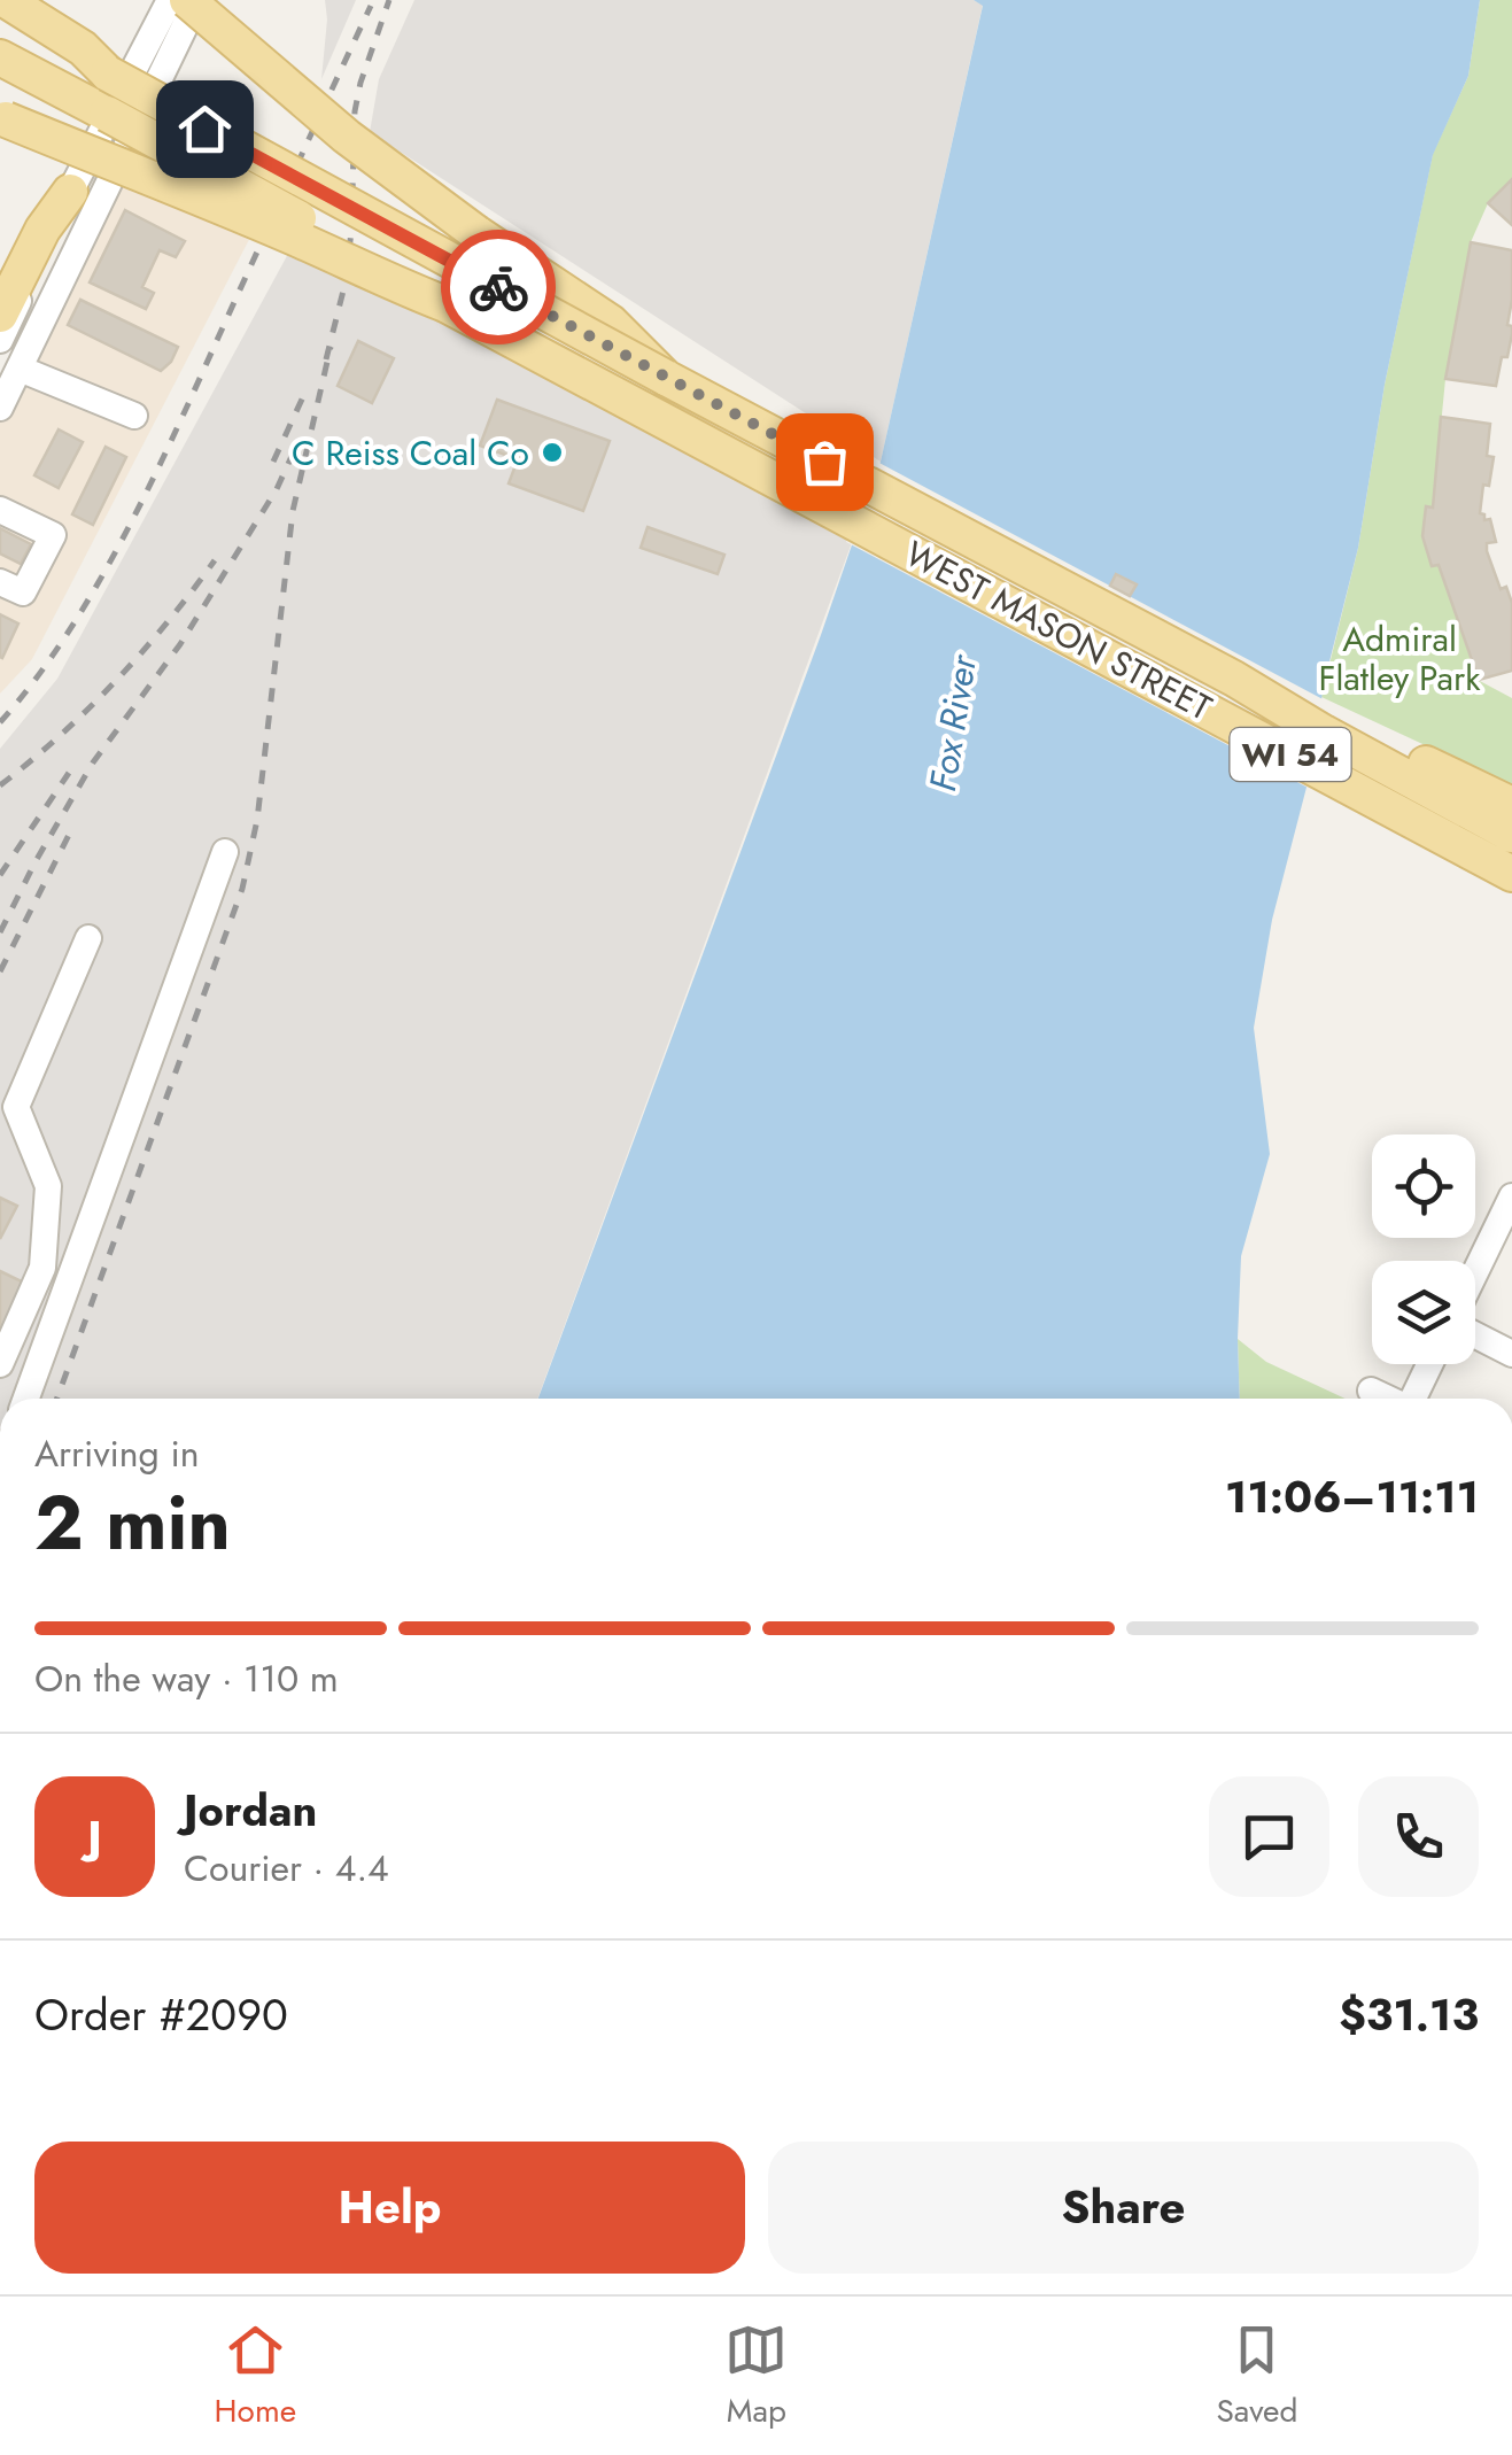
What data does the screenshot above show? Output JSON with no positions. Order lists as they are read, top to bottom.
{
  "streets": {
    "main road": ["WEST MASON STREET", "WI 54"]
  },
  "water": ["Fox River"],
  "parks": ["Admiral Flatley Park"],
  "places": ["C Reiss Coal Co"],
  "page": {
    "heading": ["2 min", "Arriving in", "11:06–11:11"],
    "panel": [
      "Jordan",
      "Courier · 4.4",
      "Order #2090",
      "$31.13"
    ],
    "bar": "On the way · 110 m",
    "round": "J",
    "buttons": ["Help", "Share"],
    "tabs": ["Home", "Map", "Saved"]
  }
}
